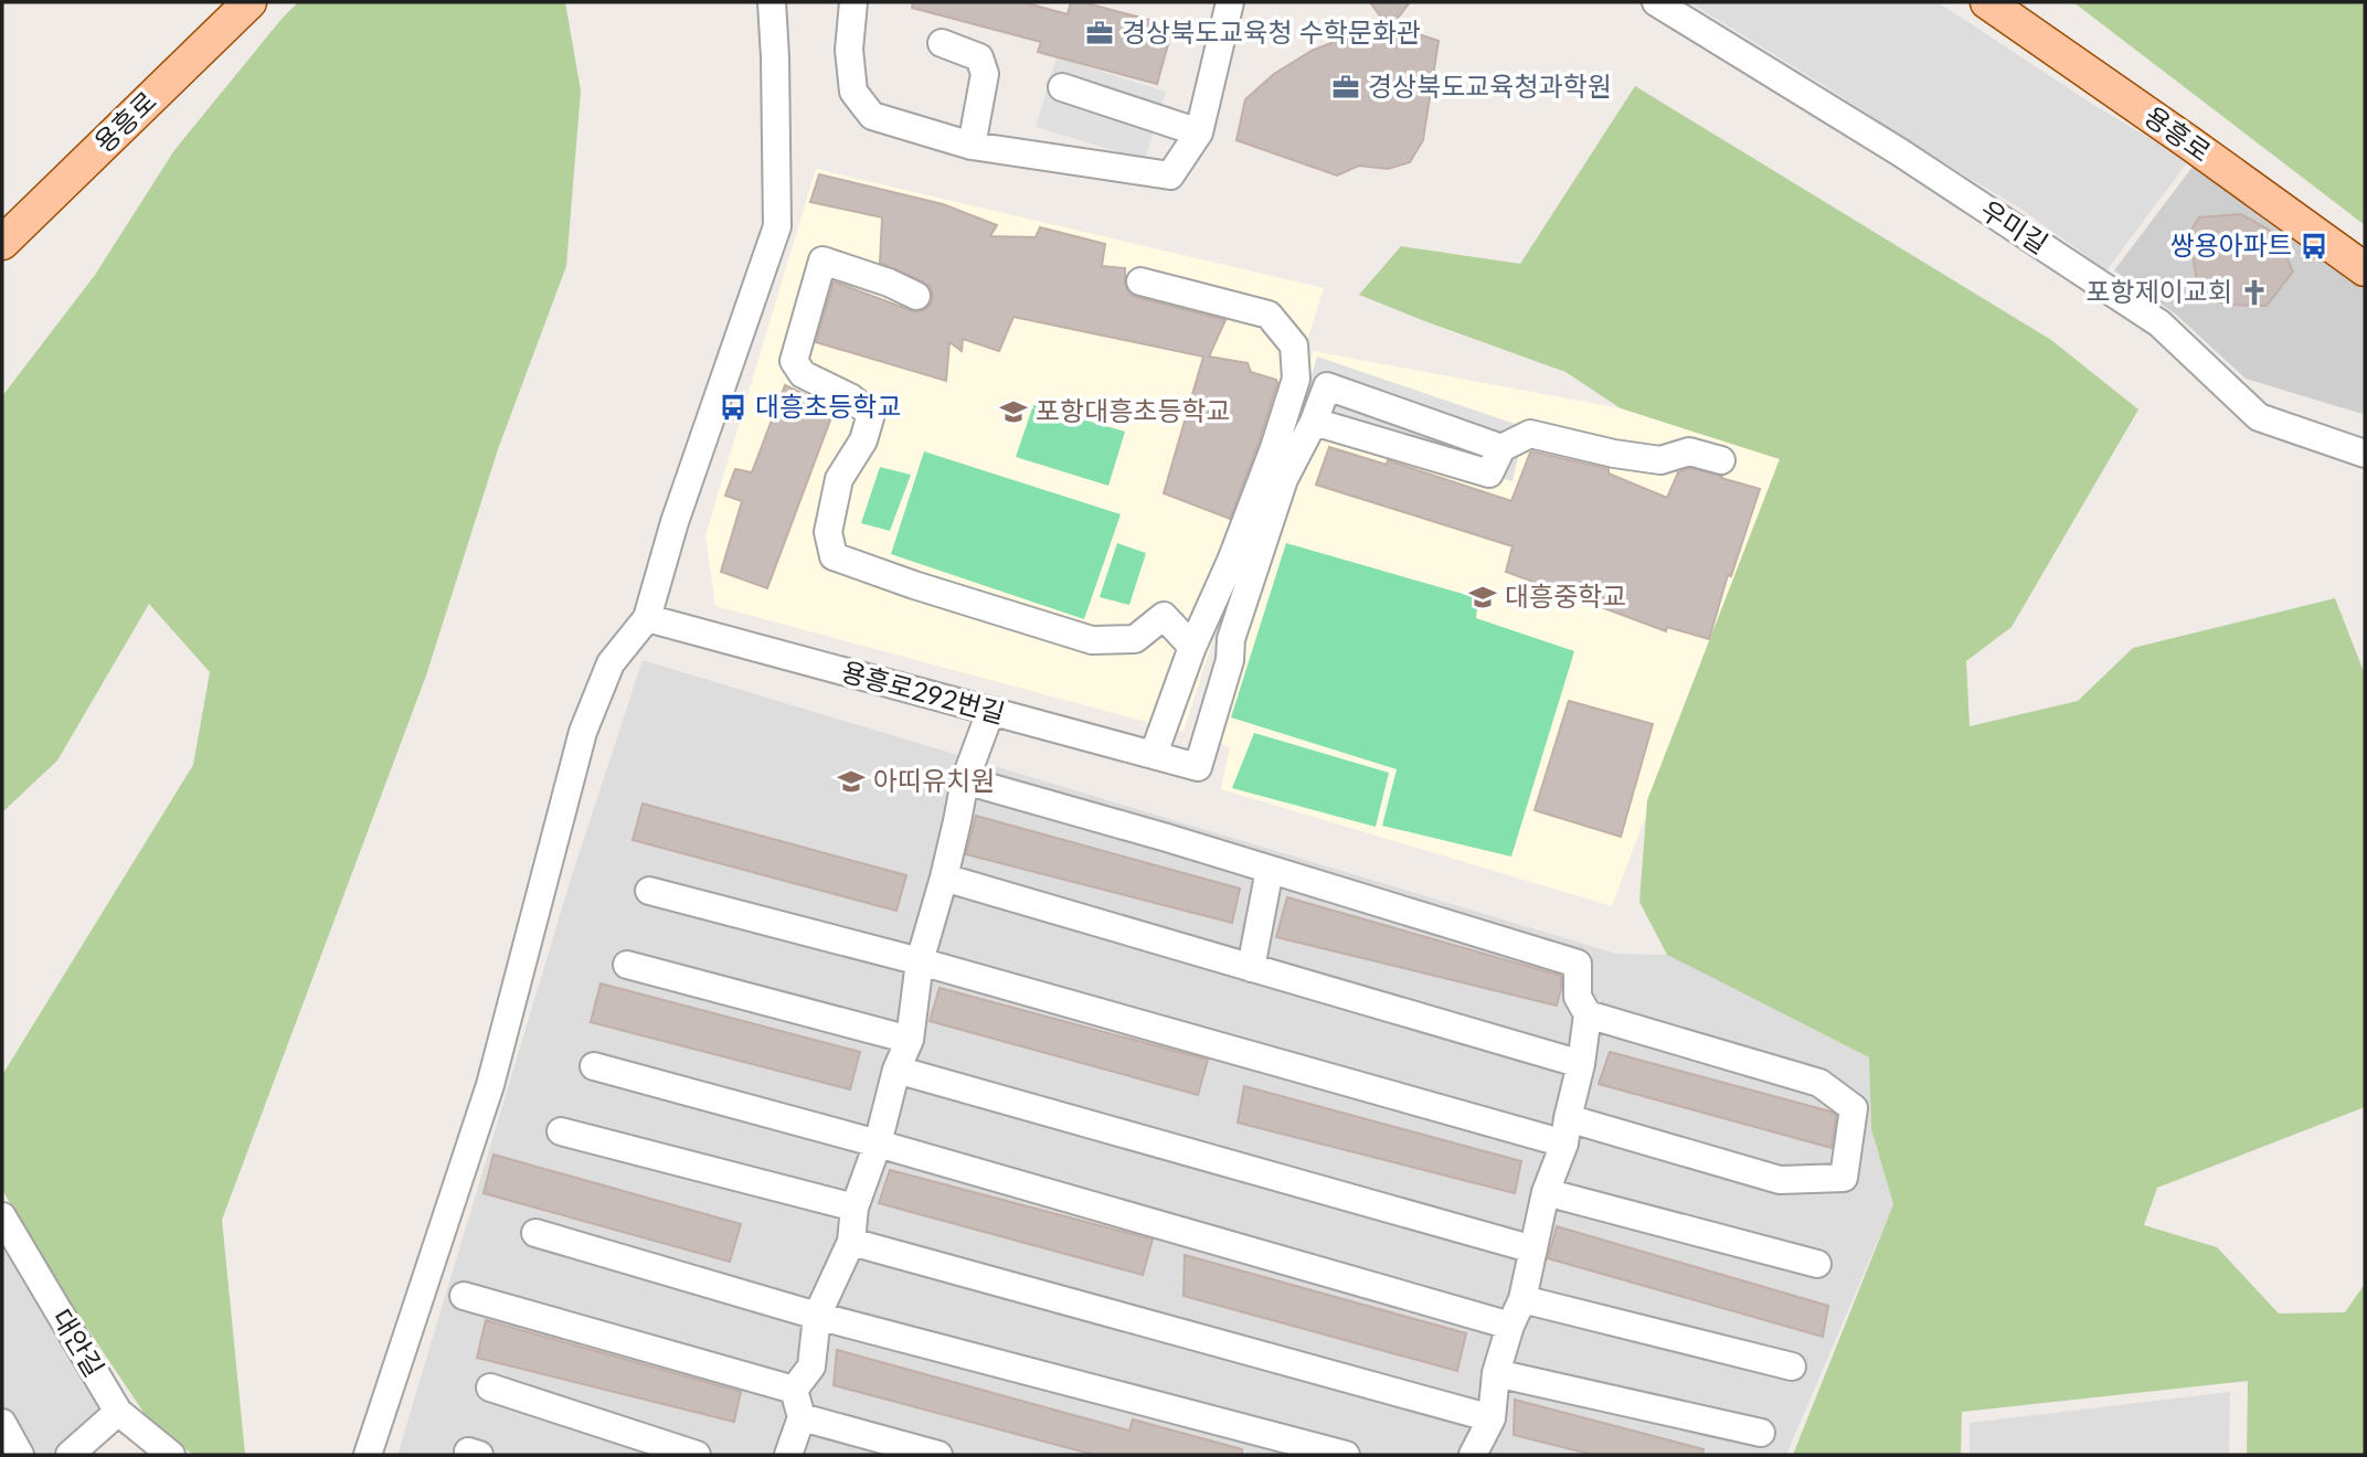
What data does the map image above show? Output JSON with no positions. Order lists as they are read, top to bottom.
{
  "streets": {
    "main road": ["용흥로"],
    "street": ["우미길", "용흥로292번길", "대안길"]
  },
  "places": {
    "office": ["경상북도교육청 수학문화관", "경상북도교육청과학원"],
    "bus stop": ["쌍용아파트", "대흥초등학교"],
    "church": ["포항제이교회"],
    "school or university": ["포항대흥초등학교", "대흥중학교", "아띠유치원"]
  }
}
